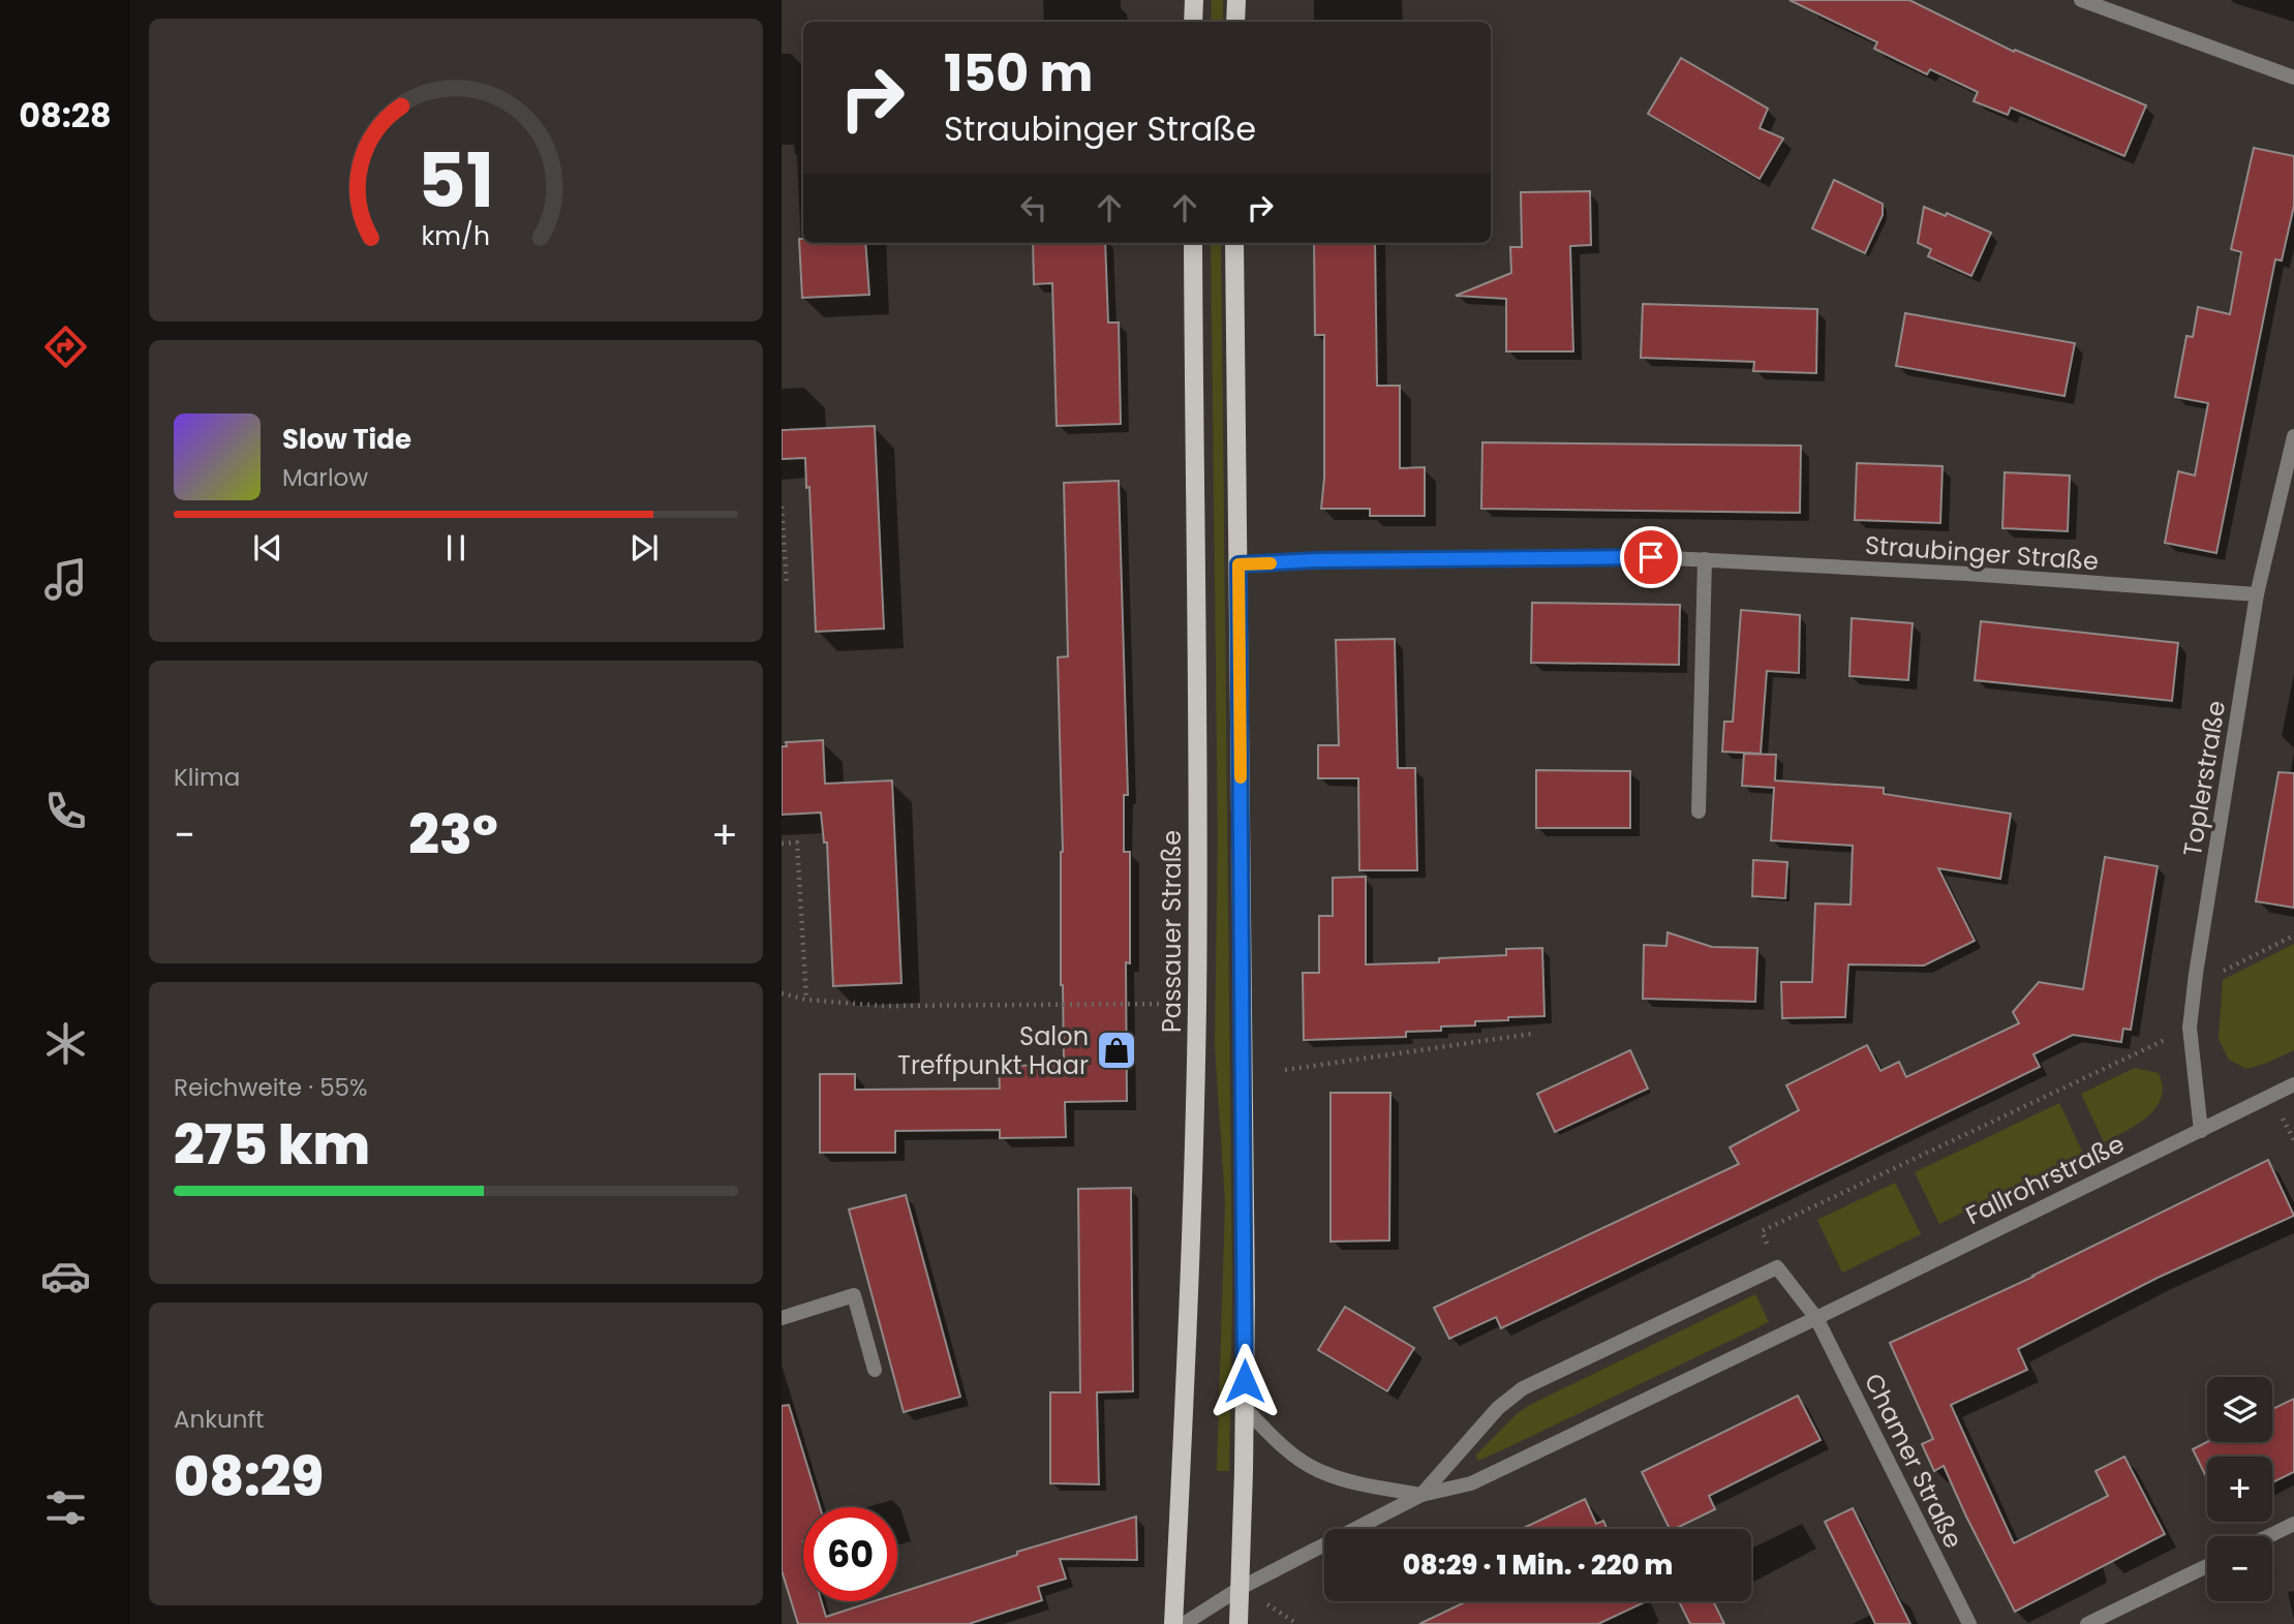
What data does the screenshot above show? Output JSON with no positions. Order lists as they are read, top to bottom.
{
  "streets": {
    "main road": ["Passauer Straße"],
    "street": [
      "Straubinger Straße",
      "Toplerstraße",
      "Fallrohrstraße",
      "Chamer Straße"
    ]
  },
  "crossings": [
    ["Straubinger Straße", "Toplerstraße"],
    ["Toplerstraße", "Fallrohrstraße"],
    ["Fallrohrstraße", "Chamer Straße"]
  ],
  "places": {
    "shop": ["Salon Treffpunkt Haar"]
  },
  "page": {
    "tabs": "08:28",
    "turn": ["150 m", "Straubinger Straße"],
    "song": ["Slow Tide", "Marlow"],
    "tile": [
      "Klima",
      ["Reichweite · 55%", "275 km"],
      ["Ankunft", "08:29"]
    ],
    "heat": ["−", "23°", "+"],
    "map_buttons": ["+", "−"],
    "limit": "60",
    "trip": "08:29 · 1 Min. · 220 m",
    "gauge": ["51", "km/h"]
  }
}
